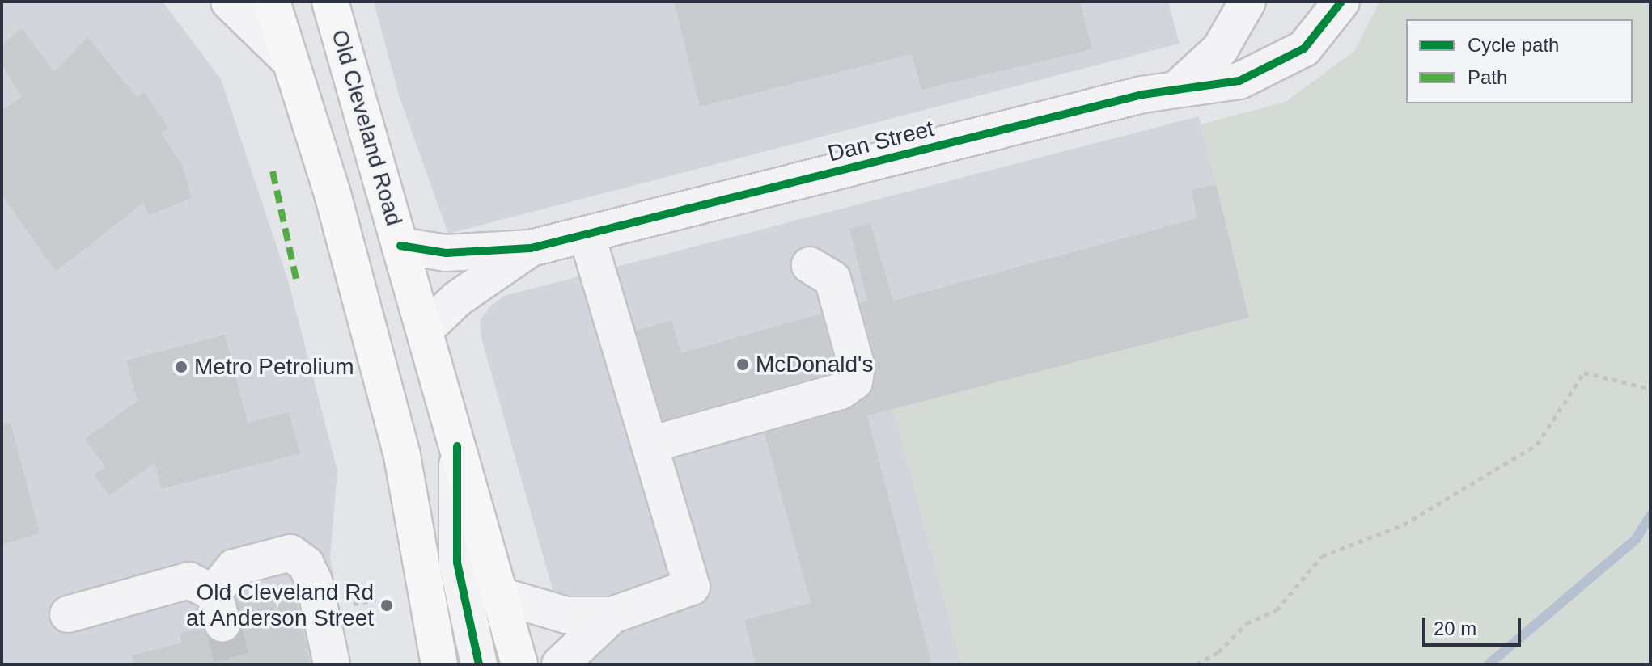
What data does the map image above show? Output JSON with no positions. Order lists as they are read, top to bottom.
{
  "streets": {
    "main road": ["Old Cleveland Road"],
    "street": ["Dan Street"]
  },
  "crossings": [
    ["Old Cleveland Road", "Dan Street"]
  ],
  "places": ["McDonald's", "Metro Petrolium", "Old Cleveland Rd at Anderson Street"],
  "legend": ["Cycle path", "Path"],
  "scale_bar": "20 m"
}
